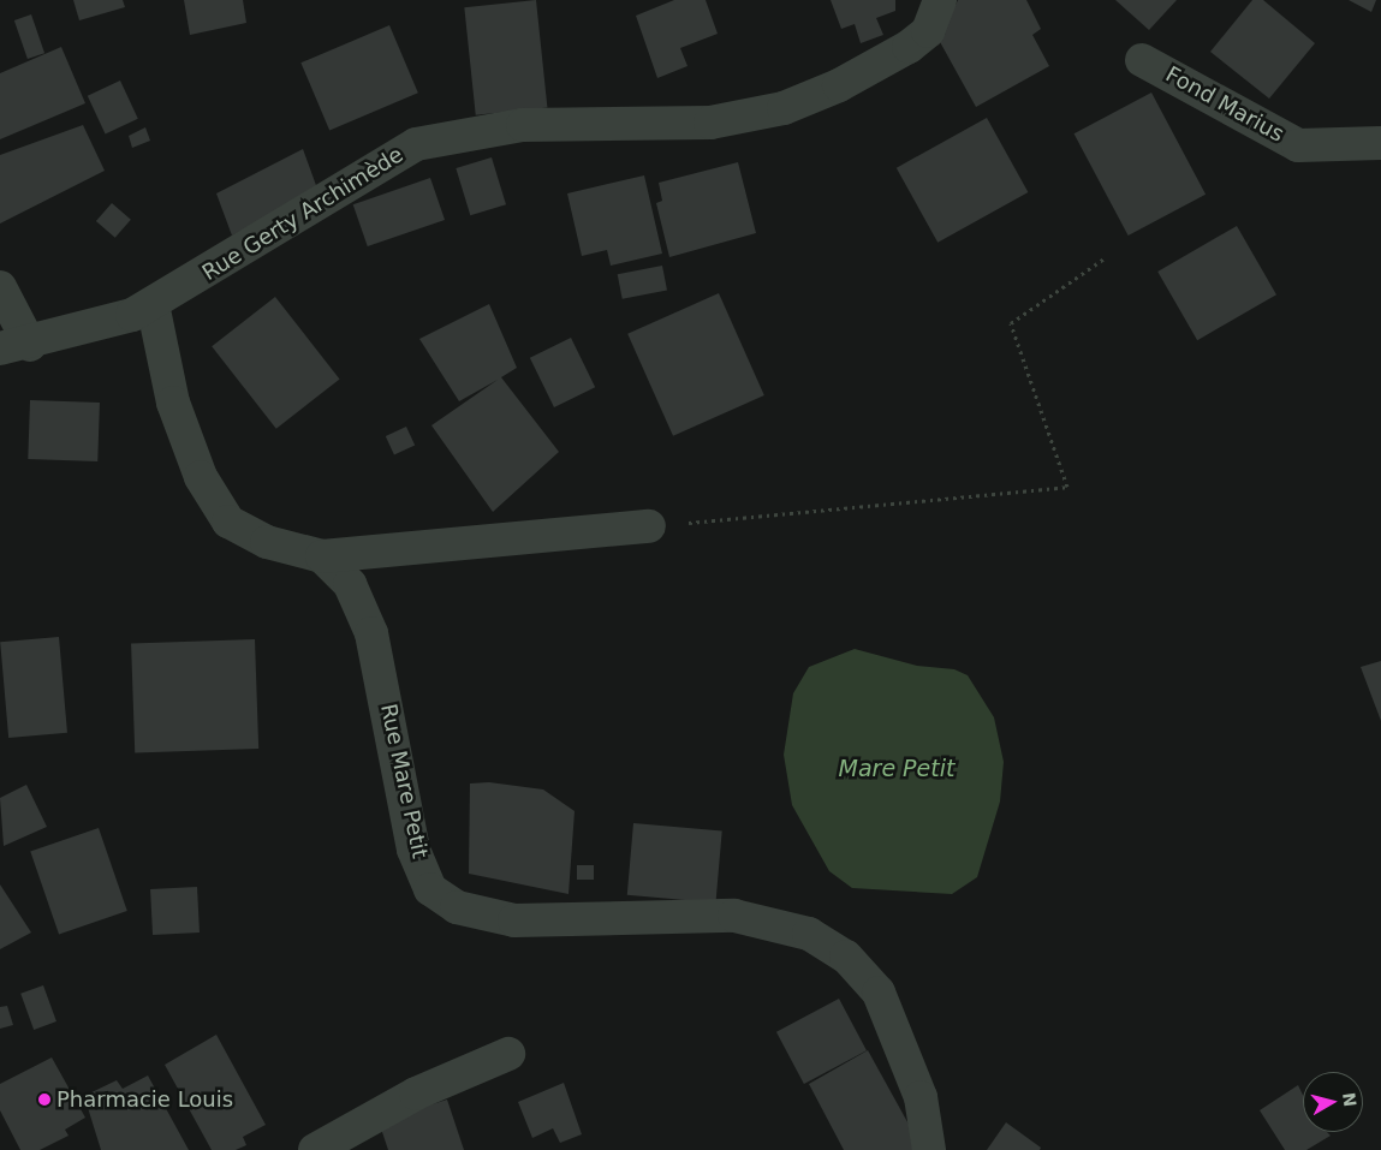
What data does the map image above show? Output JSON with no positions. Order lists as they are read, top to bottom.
{
  "streets": {
    "street": ["Fond Marius", "Rue Gerty Archimède", "Rue Mare Petit"]
  },
  "water": ["Mare Petit"],
  "places": ["Pharmacie Louis"],
  "north": "right"
}
